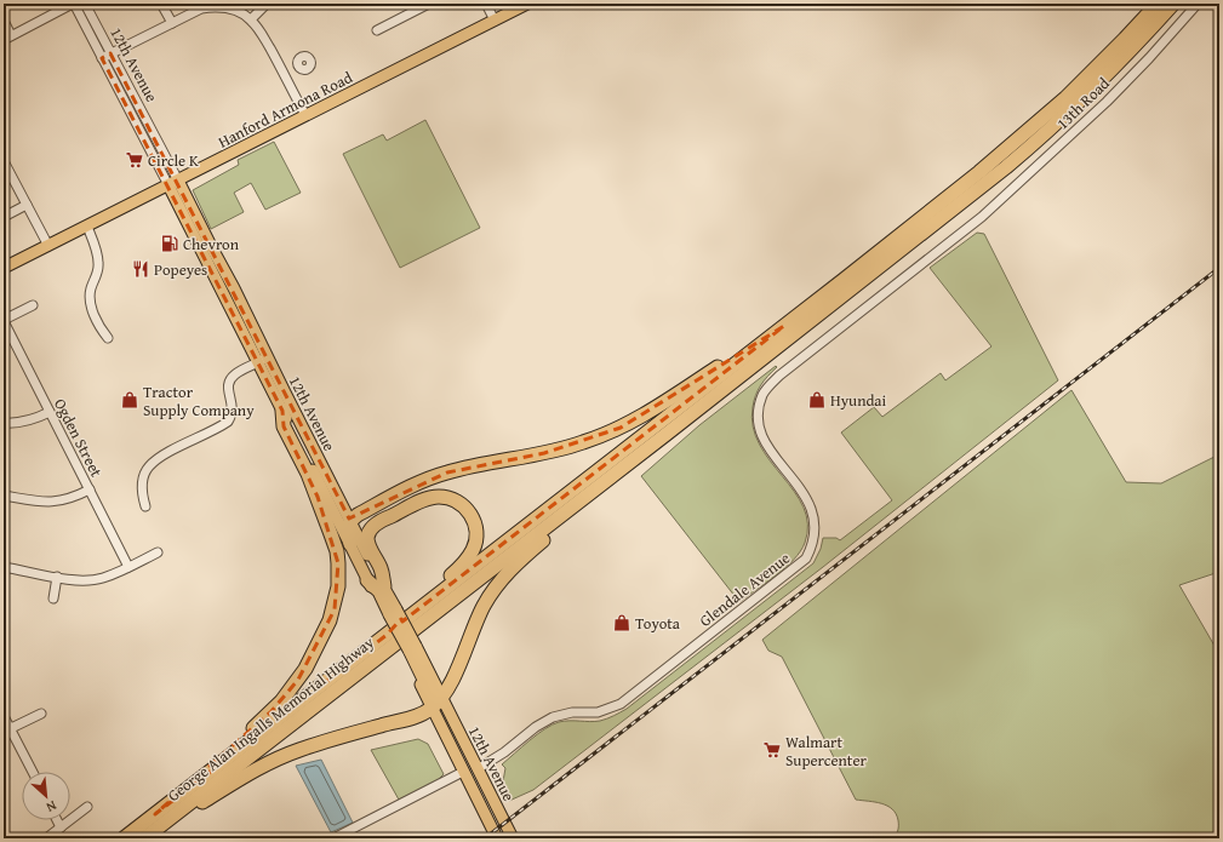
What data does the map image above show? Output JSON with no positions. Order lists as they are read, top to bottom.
{
  "streets": {
    "highway": ["George Alan Ingalls Memorial Highway"],
    "main road": ["12th Avenue", "Hanford Armona Road"],
    "street": ["13th Road", "Ogden Street", "Glendale Avenue"]
  },
  "crossings": [
    ["12th Avenue", "Hanford Armona Road"],
    ["12th Avenue", "Glendale Avenue"],
    ["13th Road", "Glendale Avenue"]
  ],
  "places": {
    "supermarket": ["Circle K", "Walmart Supercenter"],
    "fuel station": ["Chevron"],
    "restaurant": ["Popeyes"],
    "shop": ["Tractor Supply Company", "Hyundai", "Toyota"]
  },
  "north": "bottom right"
}
